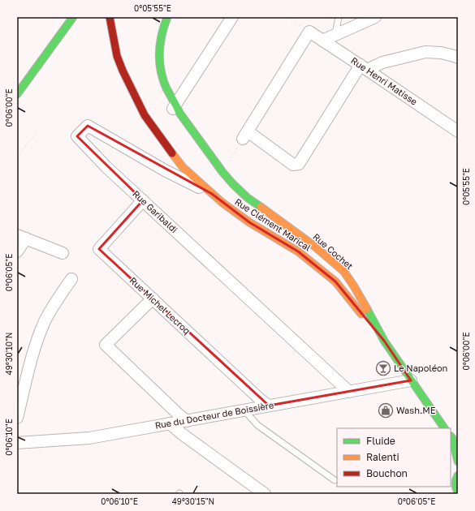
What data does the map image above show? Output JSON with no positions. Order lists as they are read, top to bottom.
{
  "streets": {
    "street": [
      "Rue Henri Matisse",
      "Rue Garibaldi",
      "Rue Clément Marical",
      "Rue Cochet",
      "Rue Michel Lecroq",
      "Rue du Docteur de Boissière"
    ]
  },
  "crossings": [
    ["Rue Garibaldi", "Rue Clément Marical"],
    ["Rue Garibaldi", "Rue Michel Lecroq"],
    ["Rue Garibaldi", "Rue du Docteur de Boissière"],
    ["Rue Clément Marical", "Rue Cochet"],
    ["Rue Cochet", "Rue du Docteur de Boissière"],
    ["Rue Michel Lecroq", "Rue du Docteur de Boissière"]
  ],
  "places": {
    "bar": ["Le Napoléon"],
    "shop": ["Wash.ME"]
  },
  "legend": ["Fluide", "Ralenti", "Bouchon"],
  "coordinates": [
    "0°05'55\"E",
    "0°06'00\"E",
    "0°06'05\"E",
    "49°30'10\"N",
    "0°06'10\"E",
    "49°30'15\"N"
  ]
}
